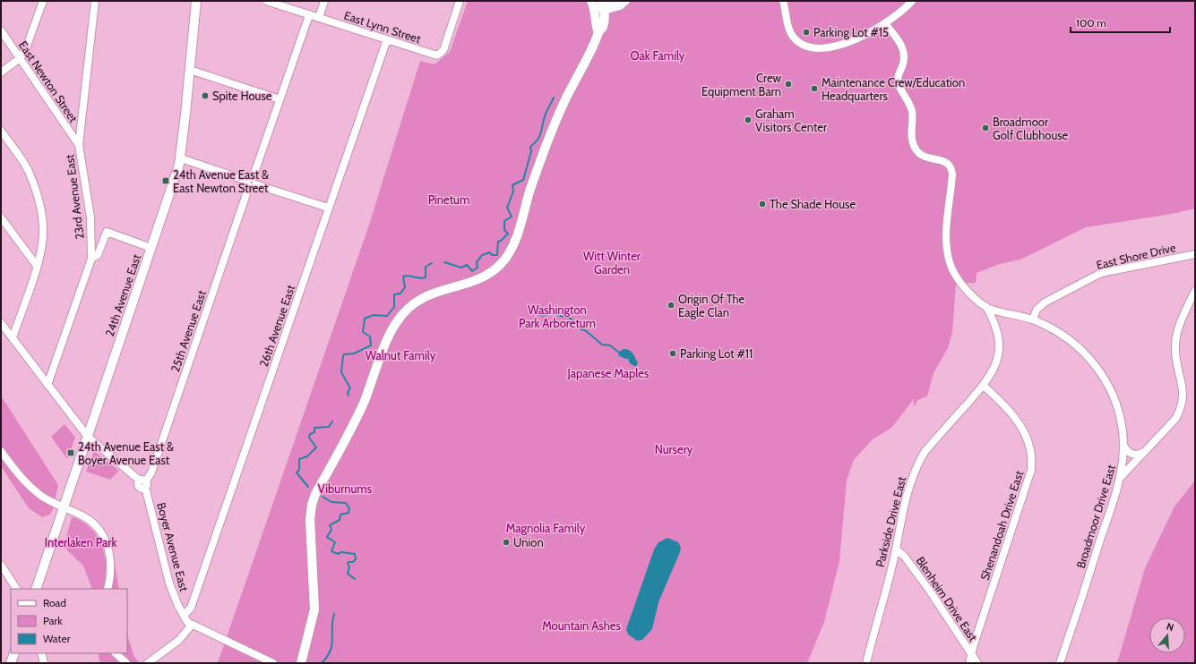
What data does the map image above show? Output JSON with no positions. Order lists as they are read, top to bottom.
{
  "streets": {
    "main road": ["24th Avenue East"],
    "street": [
      "East Lynn Street",
      "East Newton Street",
      "23rd Avenue East",
      "East Shore Drive",
      "26th Avenue East",
      "25th Avenue East",
      "Broadmoor Drive East",
      "Parkside Drive East",
      "Shenandoah Drive East",
      "Boyer Avenue East",
      "Blenheim Drive East"
    ]
  },
  "crossings": [
    ["East Lynn Street", "26th Avenue East"],
    ["East Lynn Street", "25th Avenue East"],
    ["East Newton Street", "23rd Avenue East"],
    ["East Shore Drive", "Broadmoor Drive East"],
    ["26th Avenue East", "Boyer Avenue East"],
    ["25th Avenue East", "Boyer Avenue East"],
    ["Broadmoor Drive East", "Parkside Drive East"],
    ["Parkside Drive East", "Shenandoah Drive East"],
    ["Parkside Drive East", "Blenheim Drive East"],
    ["Shenandoah Drive East", "Blenheim Drive East"]
  ],
  "parks": [
    "Oak Family",
    "Pinetum",
    "Witt Winter Garden",
    "Washington Park Arboretum",
    "Walnut Family",
    "Japanese Maples",
    "Nursery",
    "Viburnums",
    "Magnolia Family",
    "Interlaken Park",
    "Mountain Ashes"
  ],
  "places": {
    "other": [
      "Parking Lot #15",
      "Crew Equipment Barn",
      "Maintenance Crew/Education Headquarters",
      "Spite House",
      "Graham Visitors Center",
      "Broadmoor Golf Clubhouse",
      "The Shade House",
      "Origin Of The Eagle Clan",
      "Parking Lot #11",
      "Union"
    ],
    "transit": ["24th Avenue East & East Newton Street", "24th Avenue East & Boyer Avenue East"]
  },
  "legend": ["Road", "Park", "Water"],
  "scale_bar": "100 m",
  "north": "top"
}
